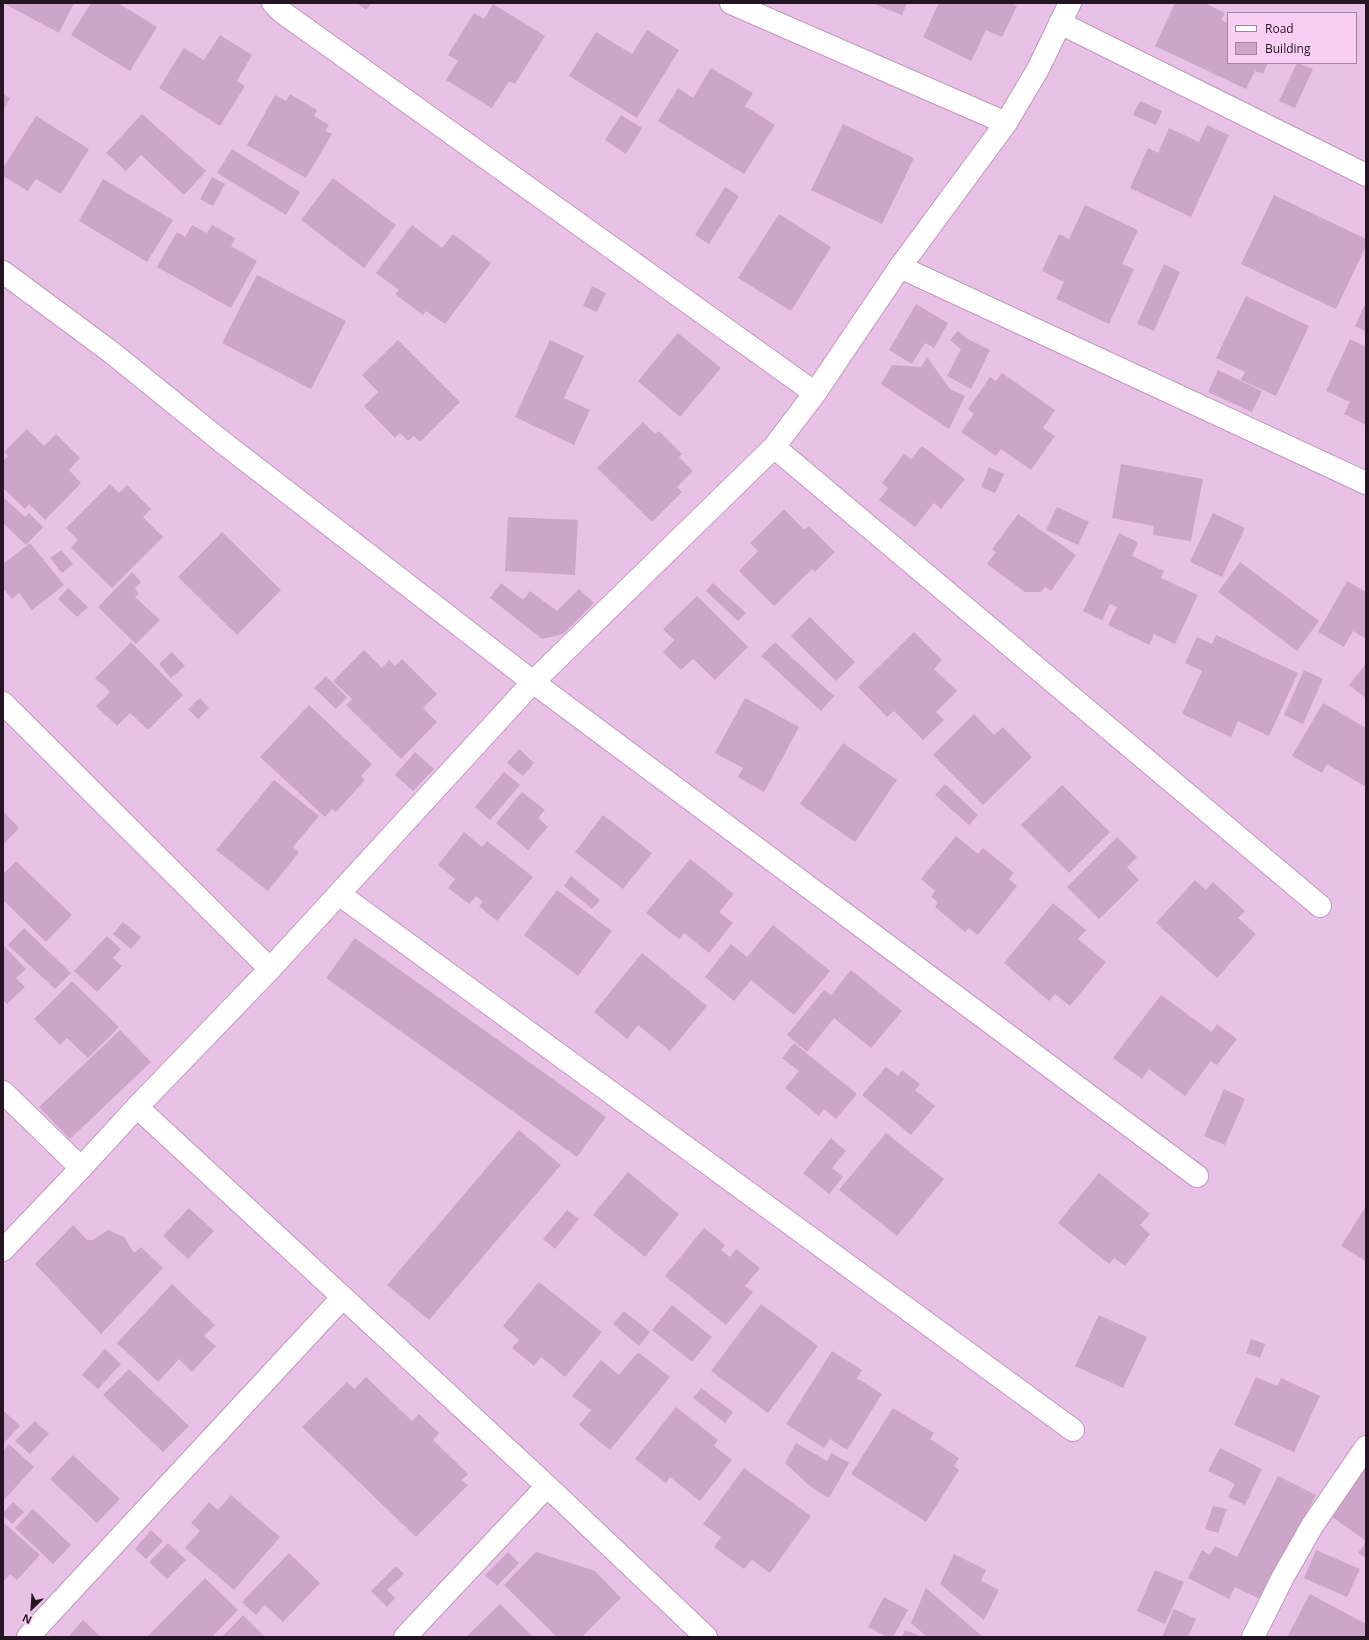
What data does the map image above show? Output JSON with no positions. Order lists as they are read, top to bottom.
{
  "legend": ["Road", "Building"],
  "north": "bottom left"
}
